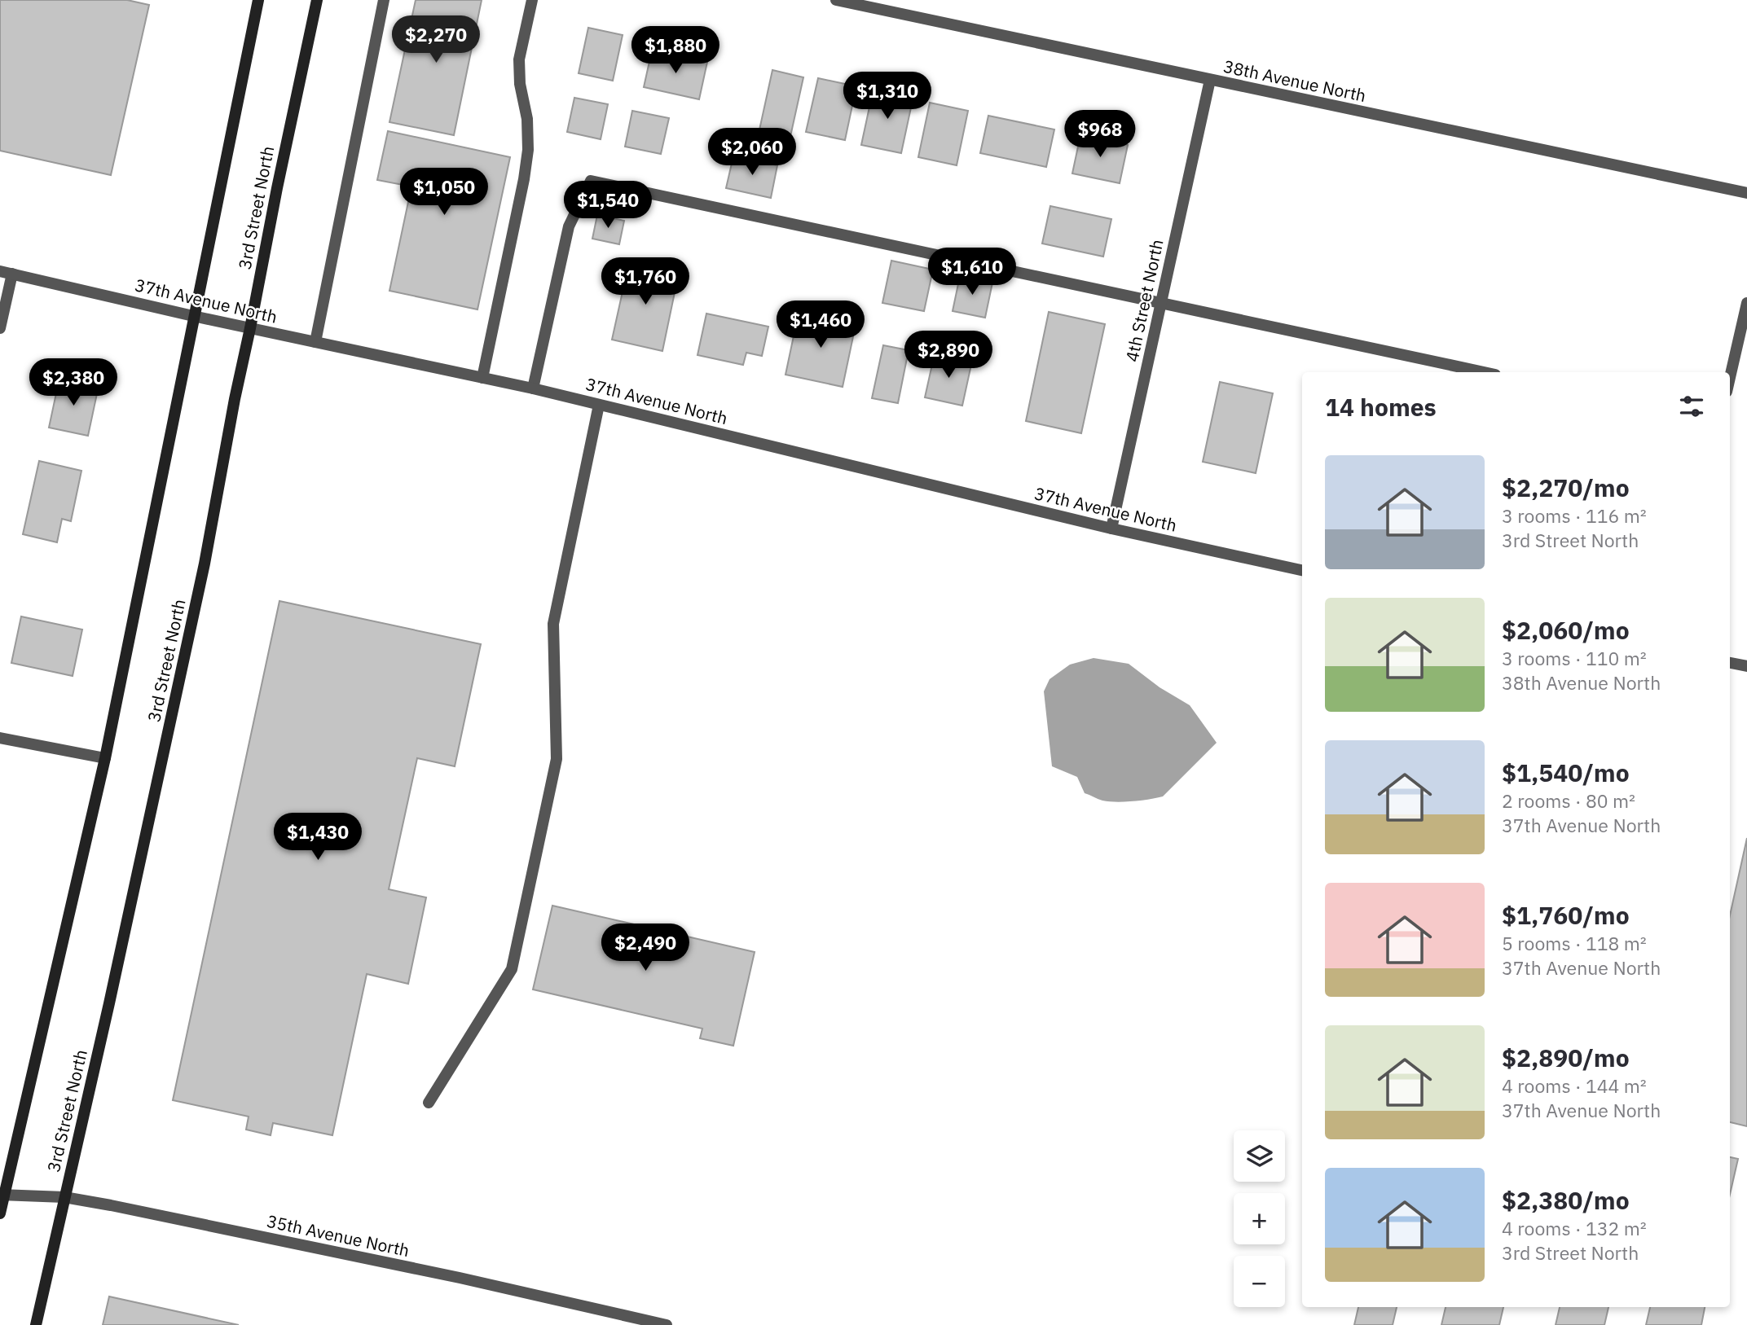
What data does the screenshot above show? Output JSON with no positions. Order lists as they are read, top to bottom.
{
  "streets": {
    "main road": ["3rd Street North"],
    "street": [
      "38th Avenue North",
      "37th Avenue North",
      "4th Street North",
      "35th Avenue North"
    ]
  },
  "crossings": [
    ["38th Avenue North", "4th Street North"],
    ["3rd Street North", "37th Avenue North"],
    ["3rd Street North", "35th Avenue North"],
    ["37th Avenue North", "4th Street North"]
  ],
  "page": {
    "price": [
      "$2,270",
      "$1,880",
      "$1,310",
      "$968",
      "$2,060",
      "$1,050",
      "$1,540",
      "$1,610",
      "$1,760",
      "$1,460",
      "$2,890",
      "$2,380",
      "$1,430",
      "$2,490"
    ],
    "heading": "14 homes",
    "list": [
      {
        "name": "$2,270/mo",
        "note": "3 rooms · 116 m² · 3rd Street North"
      },
      {
        "name": "$2,060/mo",
        "note": "3 rooms · 110 m² · 38th Avenue North"
      },
      {
        "name": "$1,540/mo",
        "note": "2 rooms · 80 m² · 37th Avenue North"
      },
      {
        "name": "$1,760/mo",
        "note": "5 rooms · 118 m² · 37th Avenue North"
      },
      {
        "name": "$2,890/mo",
        "note": "4 rooms · 144 m² · 37th Avenue North"
      },
      {
        "name": "$2,380/mo",
        "note": "4 rooms · 132 m² · 3rd Street North"
      }
    ],
    "map_buttons": ["+", "−"]
  }
}
